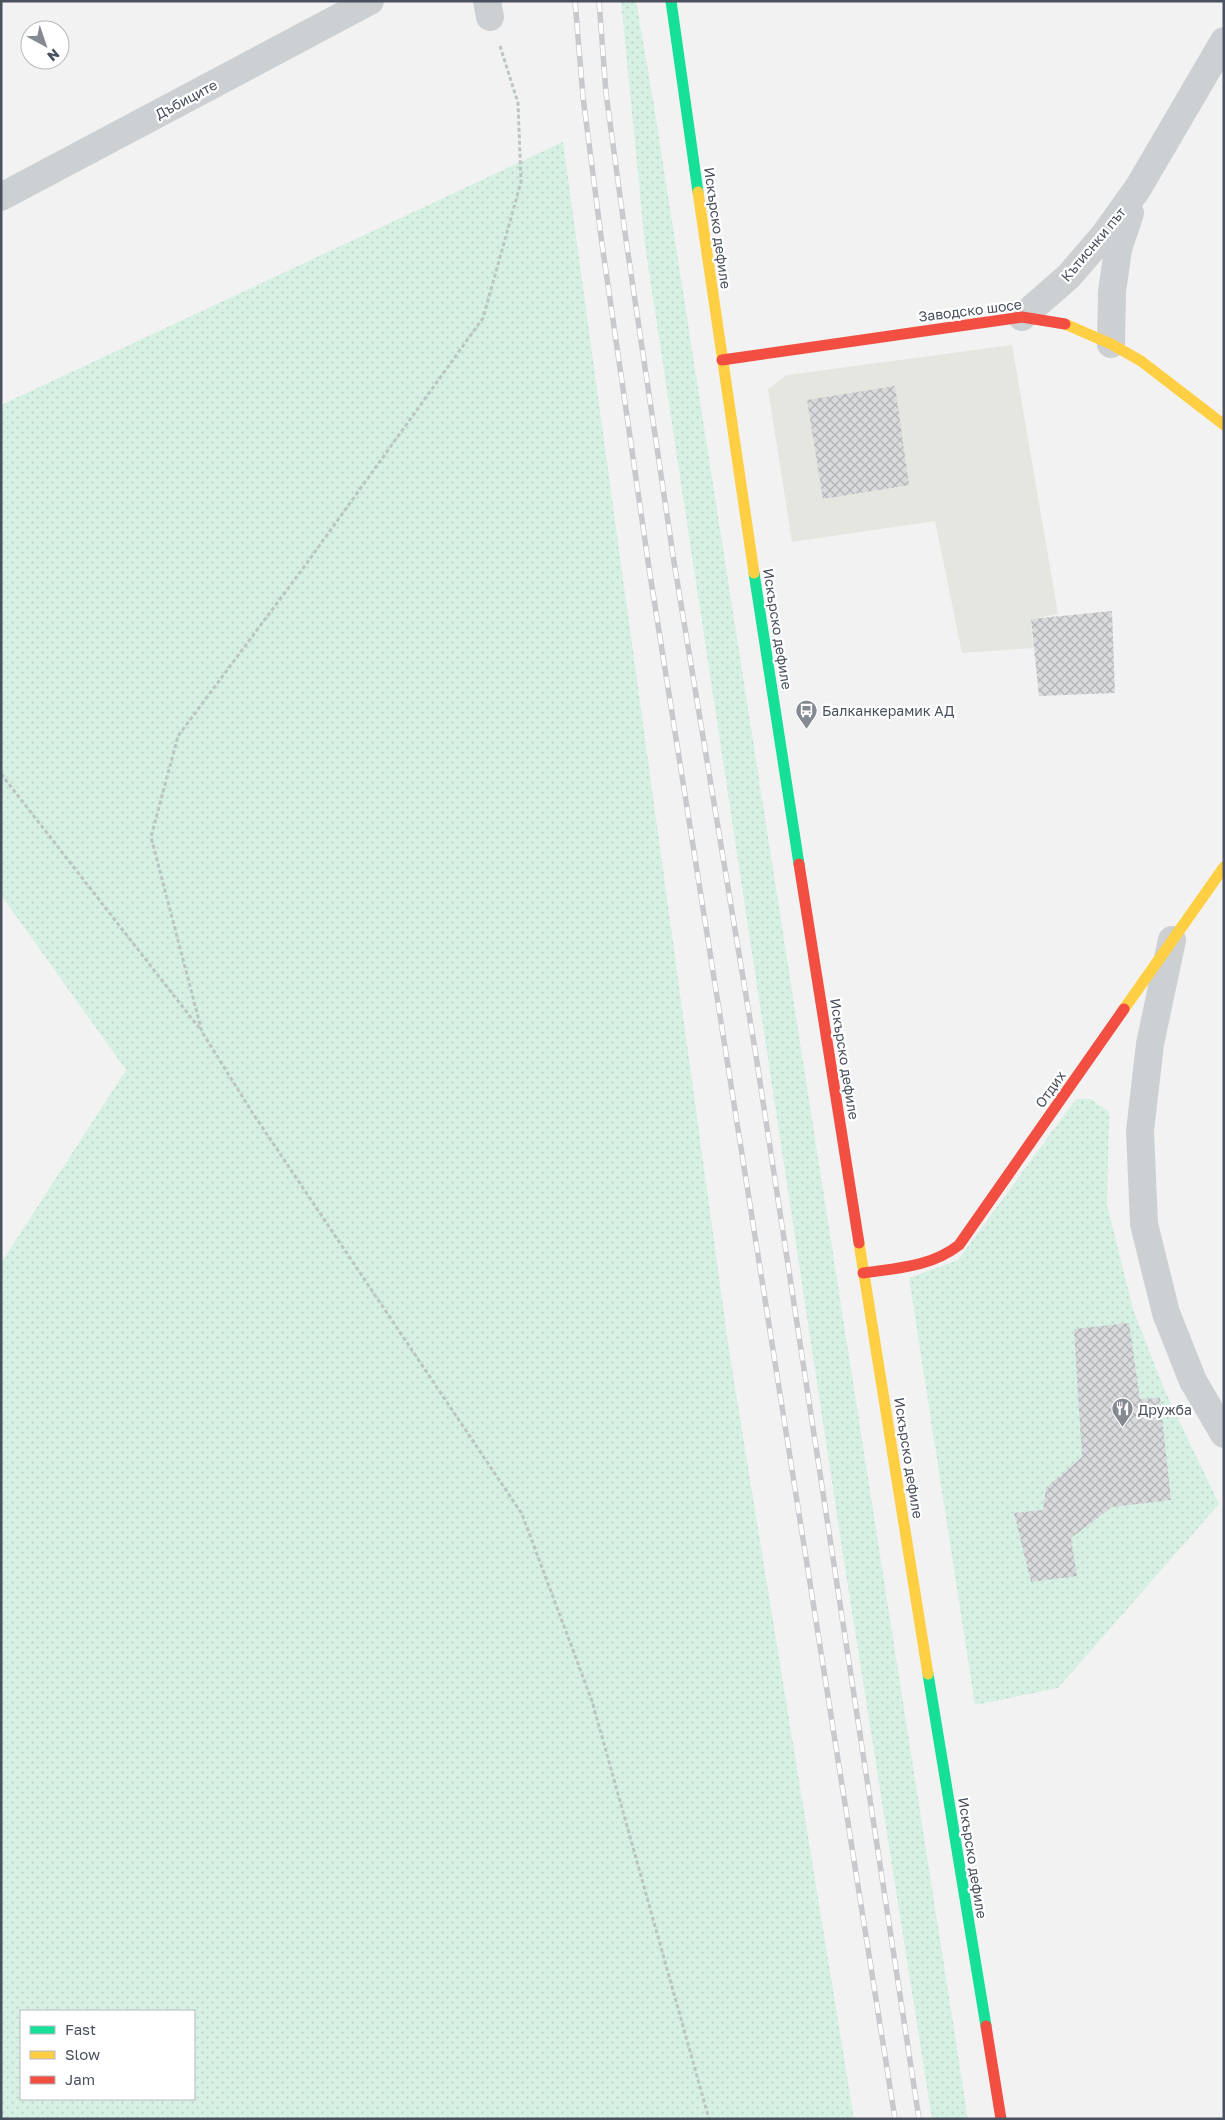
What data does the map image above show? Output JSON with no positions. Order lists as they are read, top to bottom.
{
  "streets": {
    "main road": ["Искърско дефиле", "Заводско шосе", "Отдих"],
    "street": ["Дъбиците", "Кътиснки път"]
  },
  "crossings": [
    ["Искърско дефиле", "Заводско шосе"],
    ["Искърско дефиле", "Отдих"],
    ["Кътиснки път", "Заводско шосе"]
  ],
  "places": {
    "bus stop": ["Балканкерамик АД"],
    "restaurant": ["Дружба"]
  },
  "legend": ["Fast", "Slow", "Jam"],
  "north": "bottom right"
}
